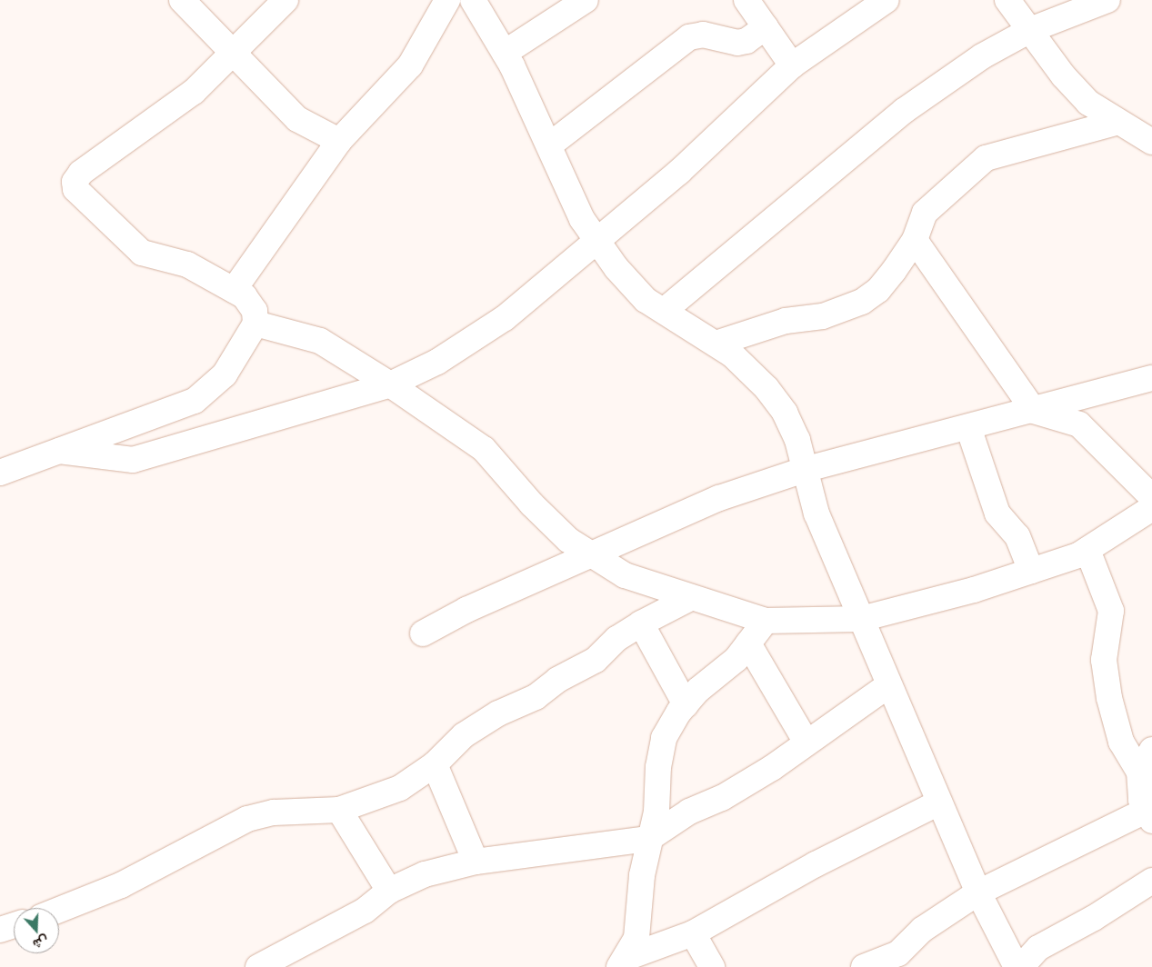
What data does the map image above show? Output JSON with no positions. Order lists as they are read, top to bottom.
{
  "north": "bottom"
}
